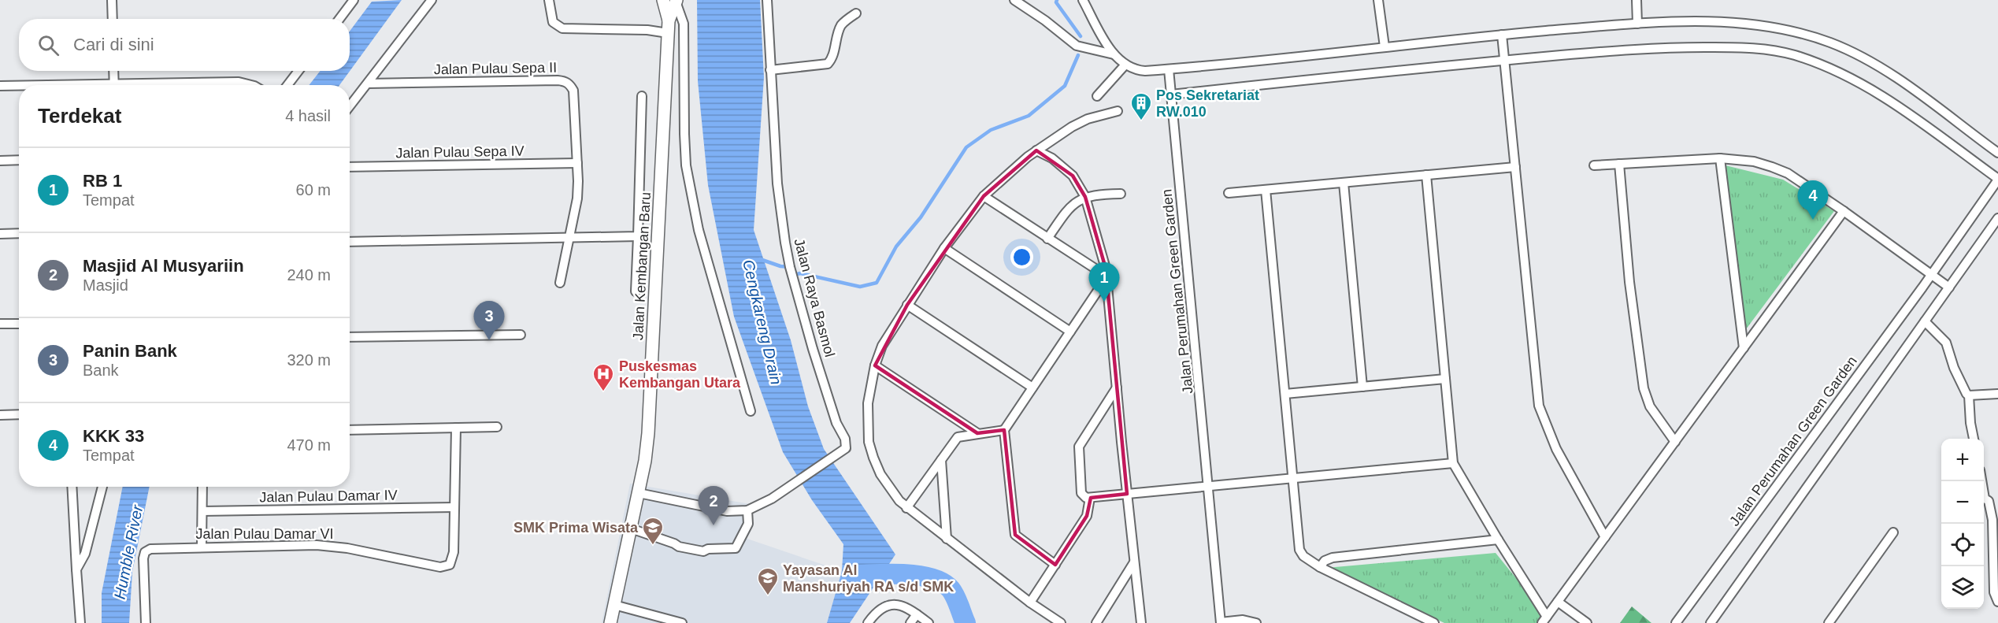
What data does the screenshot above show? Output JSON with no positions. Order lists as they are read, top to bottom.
{
  "streets": {
    "main road": ["Jalan Kembangan Baru"],
    "street": [
      "Jalan Pulau Sepa II",
      "Jalan Pulau Sepa IV",
      "Jalan Perumahan Green Garden",
      "Jalan Raya Basmol",
      "Jalan Pulau Damar IV",
      "Jalan Pulau Damar VI"
    ]
  },
  "crossings": [
    ["Jalan Pulau Sepa II", "Jalan Pulau Sepa IV"],
    ["Jalan Pulau Damar IV", "Jalan Pulau Damar VI"]
  ],
  "water": ["Cengkareng Drain", "Humble River"],
  "places": {
    "building": ["Pos Sekretariat RW.010"],
    "hospital": ["Puskesmas Kembangan Utara"],
    "school or university": ["SMK Prima Wisata", "Yayasan Al Manshuriyah RA s/d SMK"]
  },
  "page": {
    "search": "Cari di sini",
    "heading": ["Terdekat", "4 hasil"],
    "list": [
      {
        "mark": "1",
        "name": "RB 1",
        "note": "Tempat",
        "value": "60 m"
      },
      {
        "mark": "2",
        "name": "Masjid Al Musyariin",
        "note": "Masjid",
        "value": "240 m"
      },
      {
        "mark": "3",
        "name": "Panin Bank",
        "note": "Bank",
        "value": "320 m"
      },
      {
        "mark": "4",
        "name": "KKK 33",
        "note": "Tempat",
        "value": "470 m"
      }
    ],
    "pins": [
      "4",
      "1",
      "3",
      "2"
    ],
    "map_buttons": ["+", "−"]
  }
}
